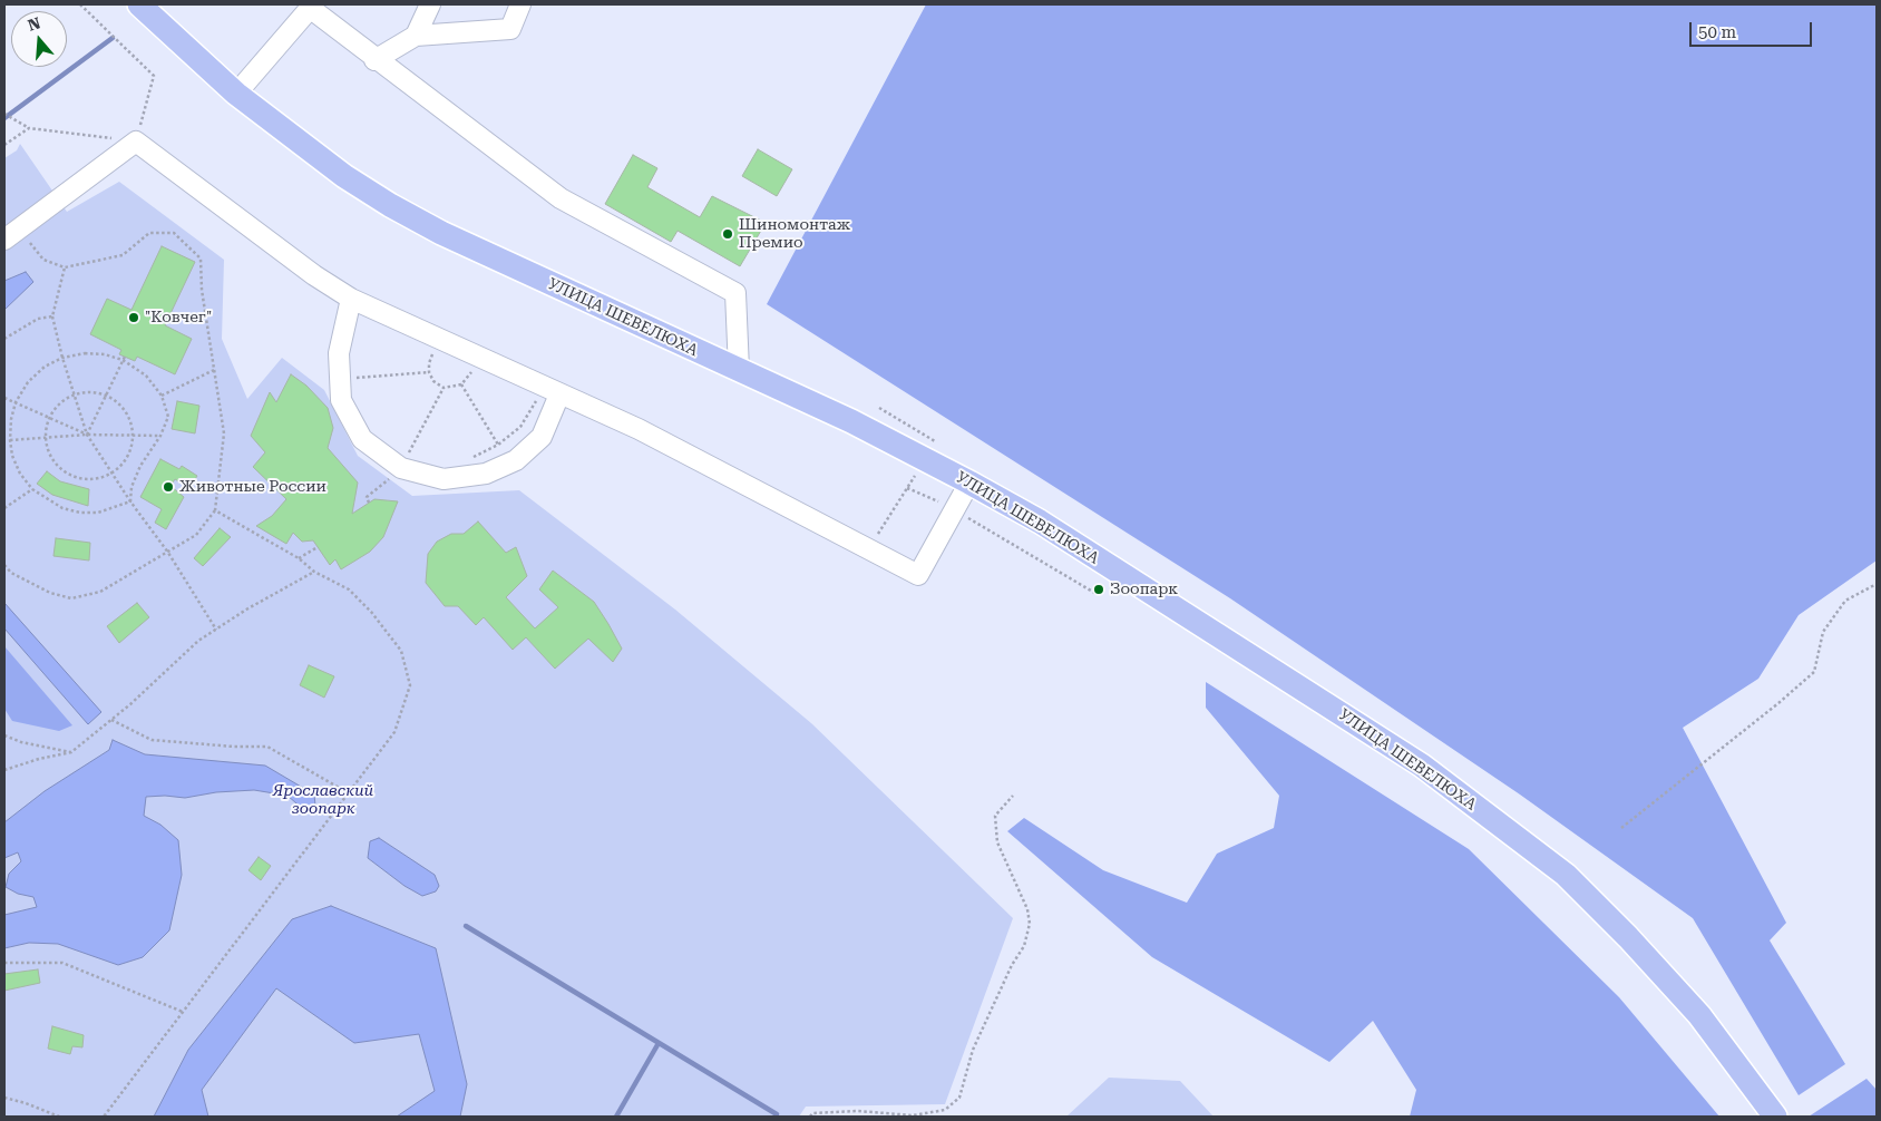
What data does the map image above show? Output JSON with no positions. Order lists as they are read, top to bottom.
{
  "streets": {
    "main road": ["УЛИЦА ШЕВЕЛЮХА"]
  },
  "parks": ["Ярославский зоопарк"],
  "places": [
    "Шиномонтаж Премио",
    "\"Ковчег\"",
    "Животные России",
    "Зоопарк"
  ],
  "scale_bar": "50 m",
  "north": "top"
}
